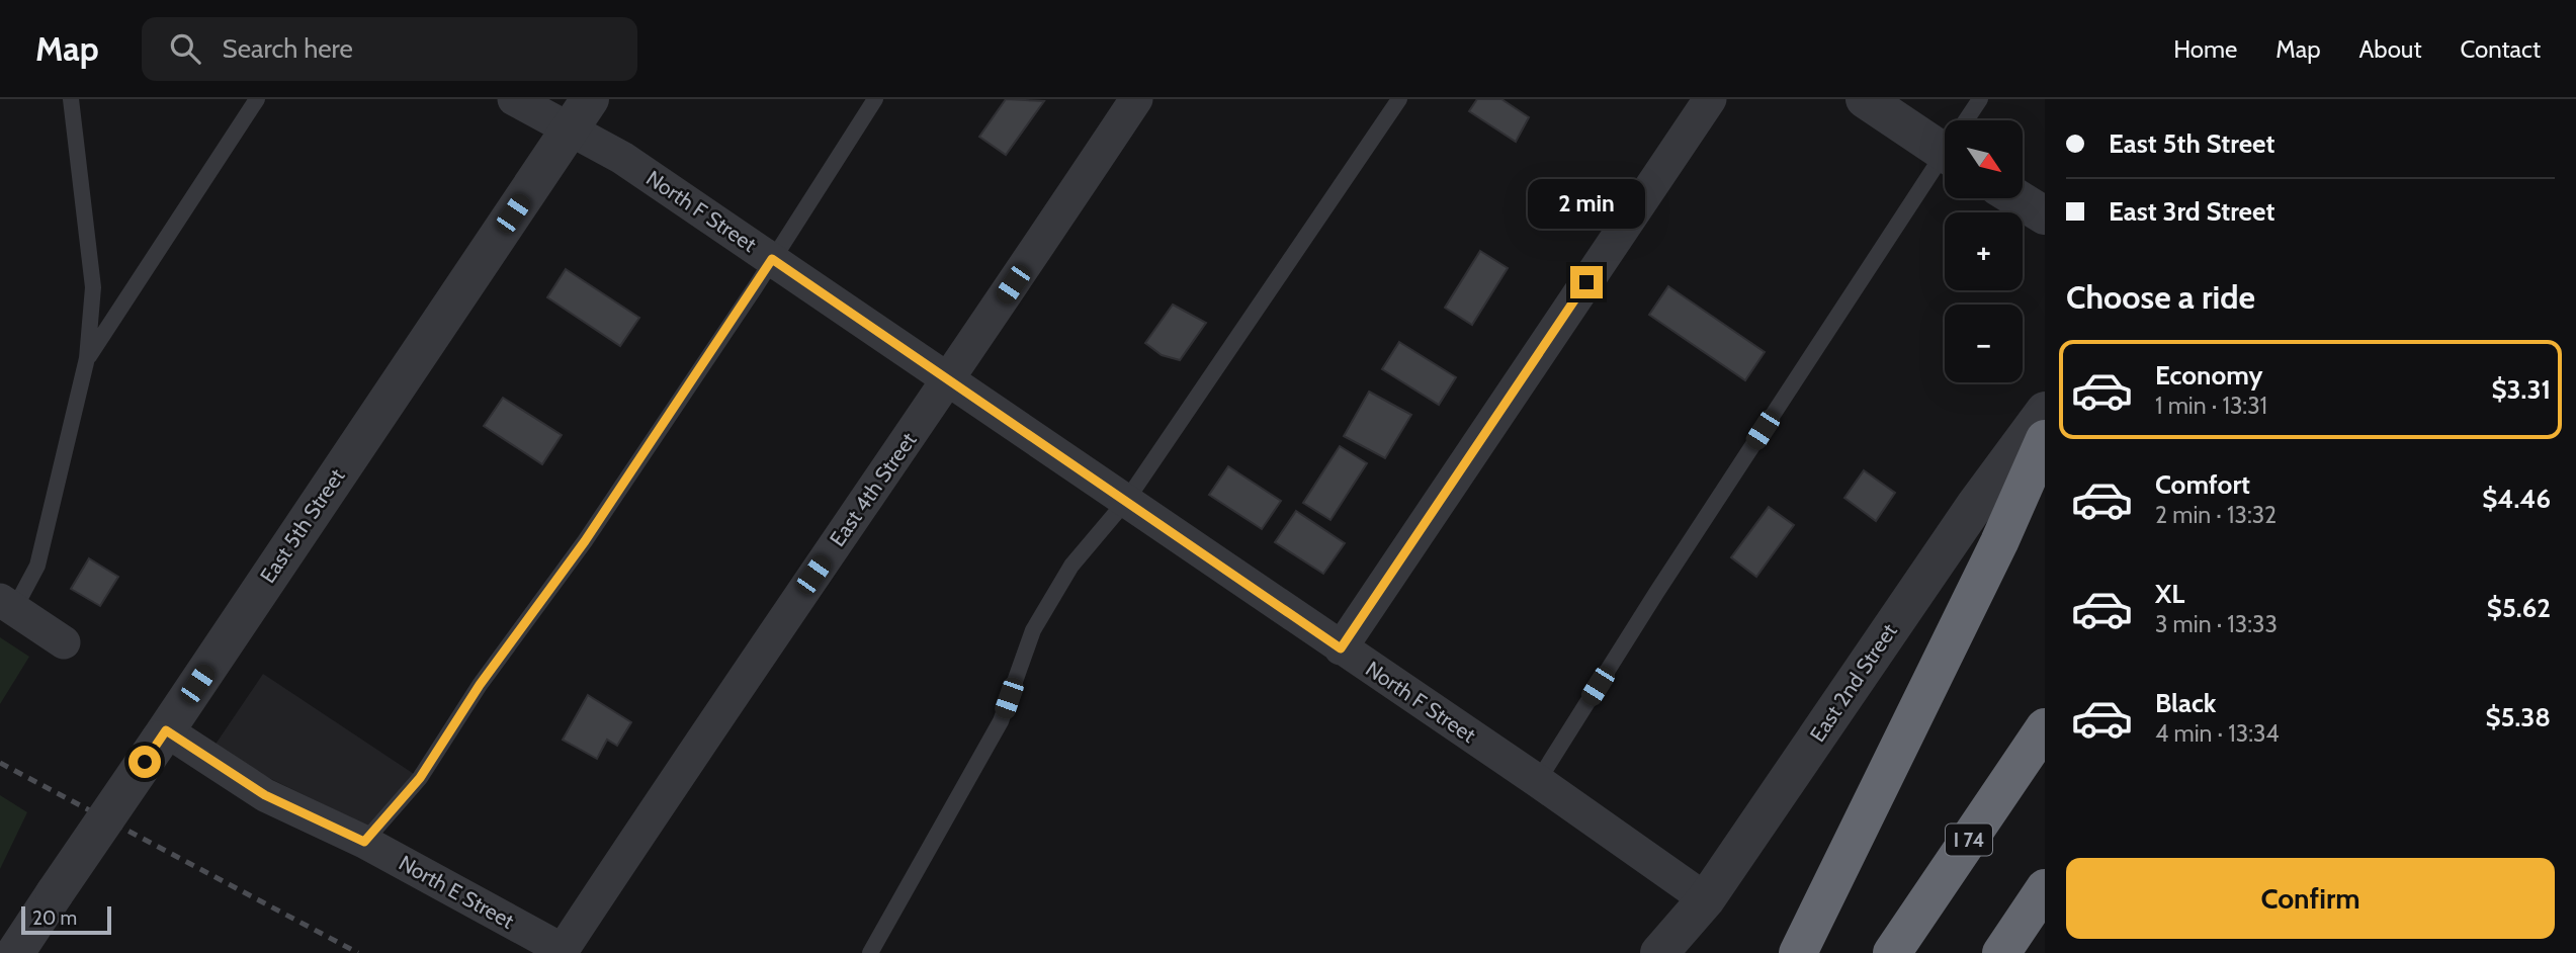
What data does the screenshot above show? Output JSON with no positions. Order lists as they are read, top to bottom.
{
  "streets": {
    "highway": ["I 74"],
    "street": [
      "North F Street",
      "East 4th Street",
      "East 5th Street",
      "East 2nd Street",
      "North E Street"
    ]
  },
  "crossings": [
    ["North F Street", "East 4th Street"],
    ["North F Street", "East 5th Street"],
    ["North F Street", "East 2nd Street"],
    ["East 4th Street", "North E Street"],
    ["East 5th Street", "North E Street"]
  ],
  "scale_bar": "20 m",
  "north": "bottom right",
  "page": {
    "header": "Map",
    "search": "Search here",
    "nav": [
      "Home",
      "Map",
      "About",
      "Contact"
    ],
    "banner": ["East 5th Street", "East 3rd Street"],
    "map_buttons": ["+", "−"],
    "bubble": "2 min",
    "heading": "Choose a ride",
    "list": [
      {
        "name": "Economy",
        "note": "1 min · 13:31",
        "value": "$3.31"
      },
      {
        "name": "Comfort",
        "note": "2 min · 13:32",
        "value": "$4.46"
      },
      {
        "name": "XL",
        "note": "3 min · 13:33",
        "value": "$5.62"
      },
      {
        "name": "Black",
        "note": "4 min · 13:34",
        "value": "$5.38"
      }
    ],
    "buttons": "Confirm",
    "scale": "20 m"
  }
}
